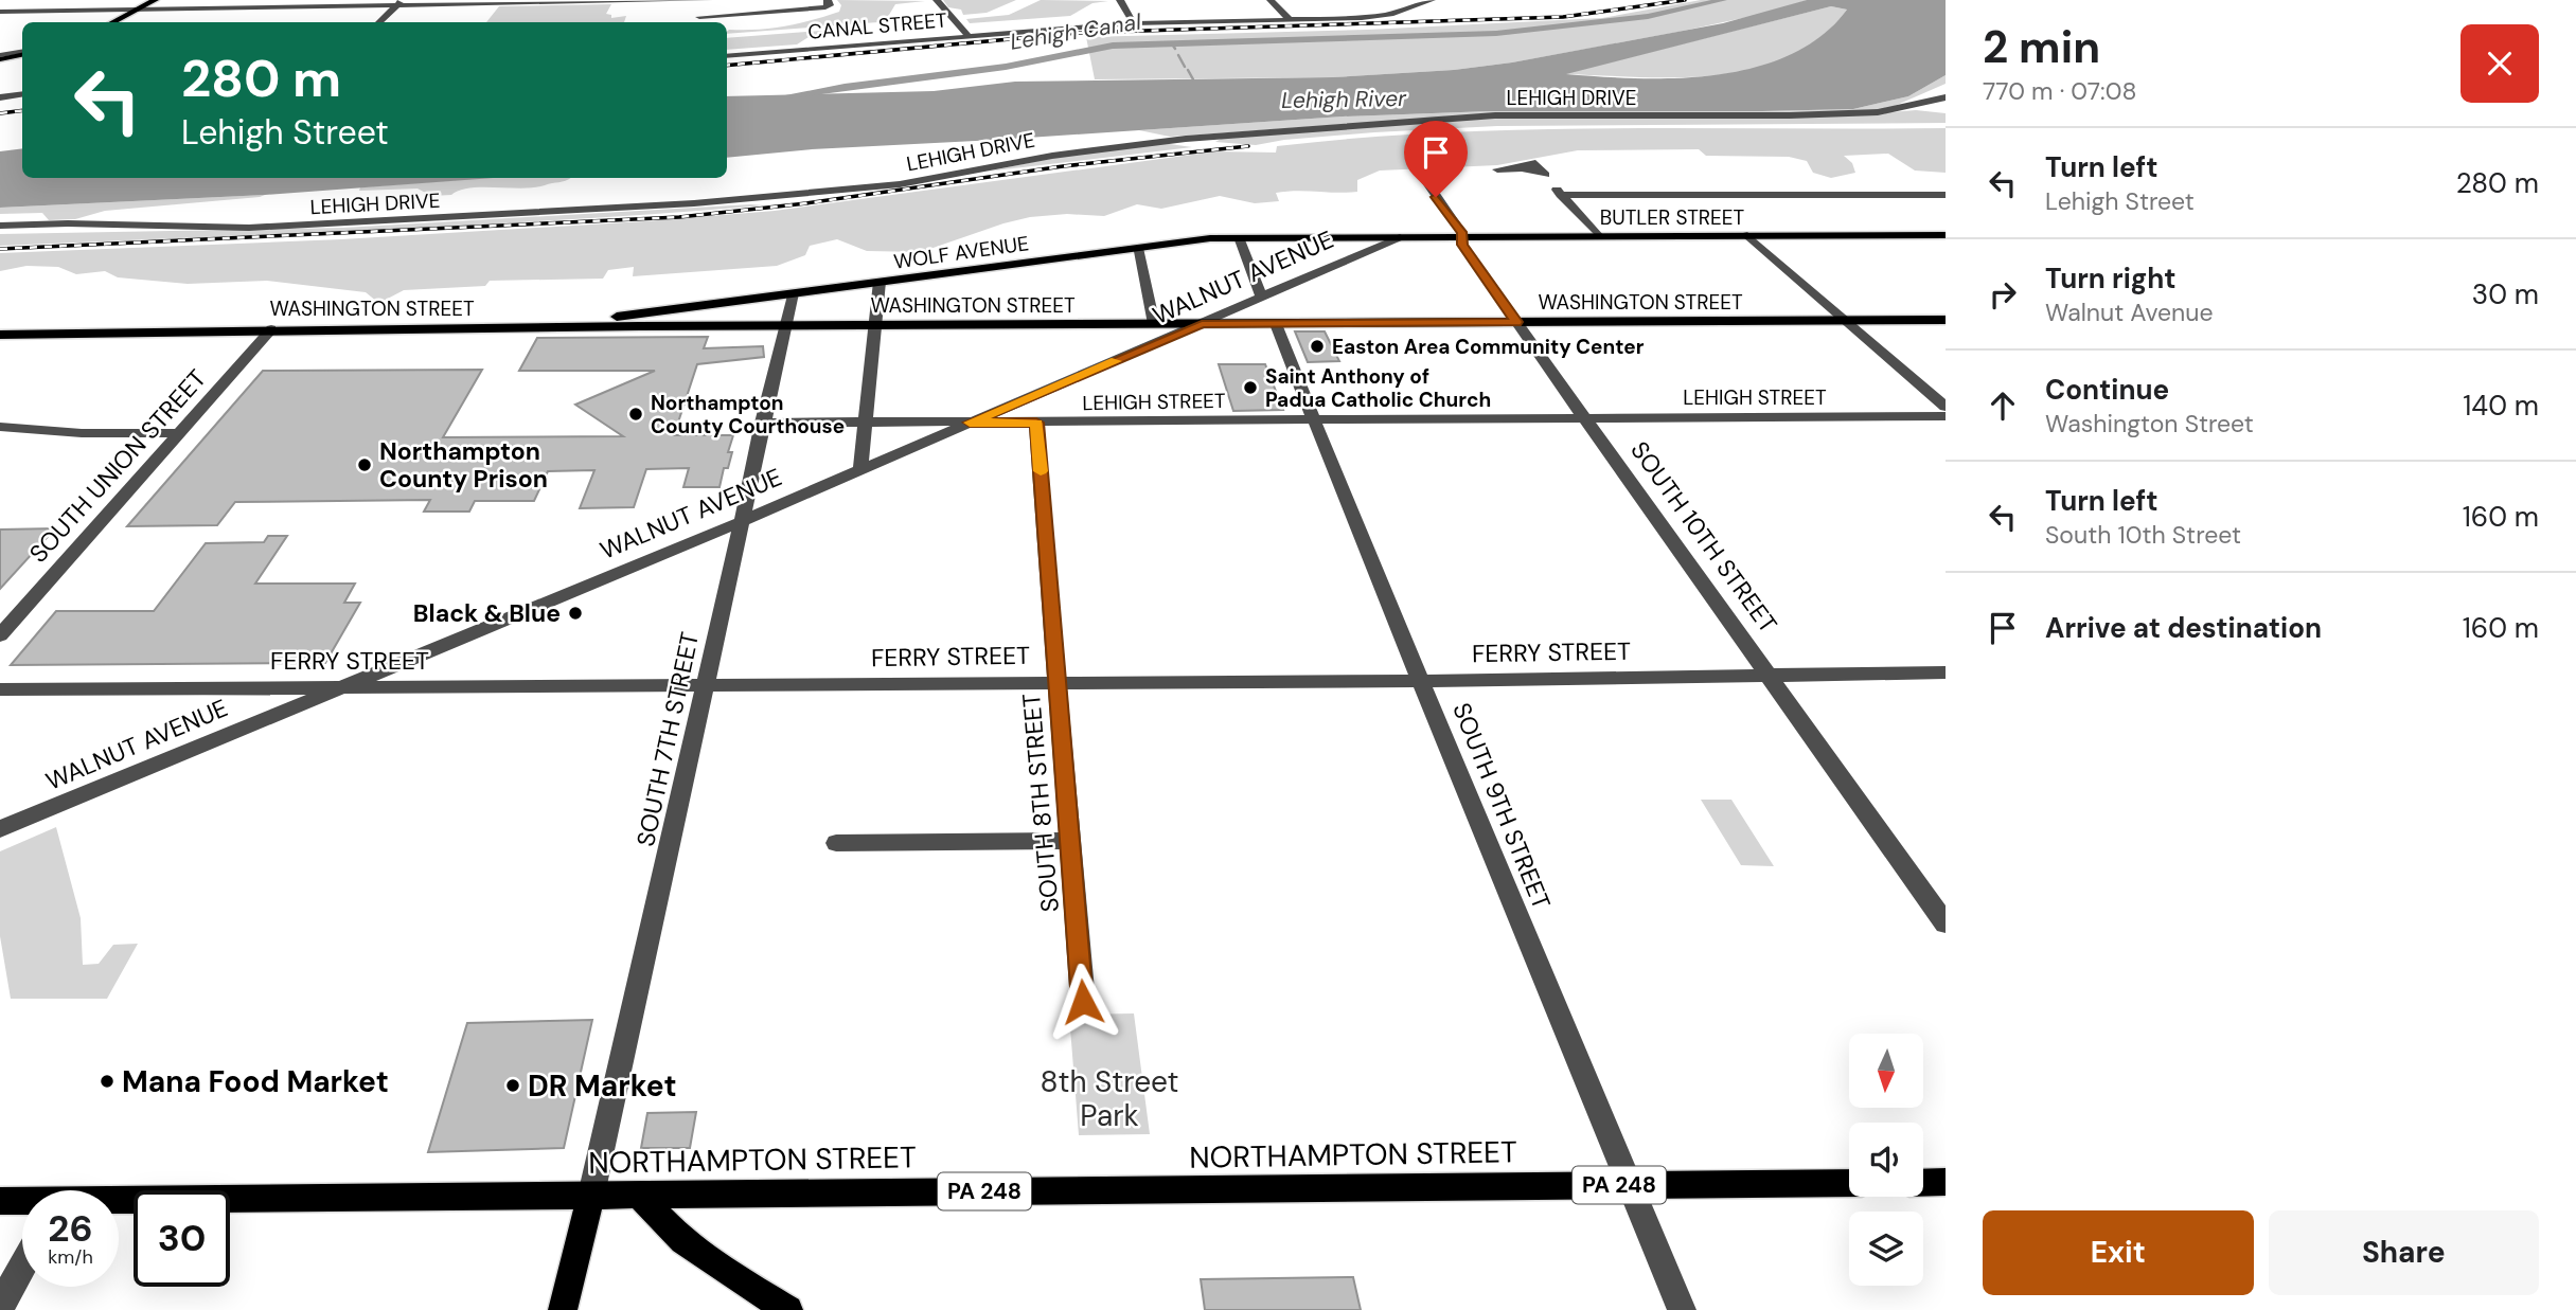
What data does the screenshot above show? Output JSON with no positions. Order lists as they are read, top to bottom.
{
  "streets": {
    "main road": [
      "BUTLER STREET",
      "WOLF AVENUE",
      "WASHINGTON STREET",
      "NORTHAMPTON STREET",
      "PA 248"
    ],
    "street": [
      "CANAL STREET",
      "LEHIGH DRIVE",
      "WALNUT AVENUE",
      "LEHIGH STREET",
      "SOUTH UNION STREET",
      "SOUTH 10TH STREET",
      "FERRY STREET",
      "SOUTH 7TH STREET",
      "SOUTH 8TH STREET",
      "SOUTH 9TH STREET"
    ]
  },
  "crossings": [
    ["BUTLER STREET", "WOLF AVENUE"],
    ["BUTLER STREET", "WALNUT AVENUE"],
    ["BUTLER STREET", "SOUTH 10TH STREET"],
    ["WOLF AVENUE", "WALNUT AVENUE"],
    ["WOLF AVENUE", "WASHINGTON STREET"],
    ["WOLF AVENUE", "SOUTH 7TH STREET"],
    ["WALNUT AVENUE", "WASHINGTON STREET"],
    ["WALNUT AVENUE", "LEHIGH STREET"],
    ["WALNUT AVENUE", "FERRY STREET"],
    ["WALNUT AVENUE", "SOUTH 7TH STREET"],
    ["WASHINGTON STREET", "SOUTH UNION STREET"],
    ["WASHINGTON STREET", "SOUTH 10TH STREET"],
    ["WASHINGTON STREET", "SOUTH 7TH STREET"],
    ["WASHINGTON STREET", "SOUTH 9TH STREET"],
    ["LEHIGH STREET", "SOUTH 10TH STREET"],
    ["LEHIGH STREET", "SOUTH 7TH STREET"],
    ["LEHIGH STREET", "SOUTH 8TH STREET"],
    ["LEHIGH STREET", "SOUTH 9TH STREET"],
    ["SOUTH 10TH STREET", "FERRY STREET"],
    ["FERRY STREET", "SOUTH 7TH STREET"],
    ["FERRY STREET", "SOUTH 8TH STREET"],
    ["FERRY STREET", "SOUTH 9TH STREET"],
    ["SOUTH 7TH STREET", "NORTHAMPTON STREET"],
    ["SOUTH 9TH STREET", "NORTHAMPTON STREET"]
  ],
  "water": ["Lehigh Canal", "Lehigh River"],
  "parks": ["8th Street Park"],
  "places": [
    "Easton Area Community Center",
    "Saint Anthony of Padua Catholic Church",
    "Northampton County Courthouse",
    "Northampton County Prison",
    "Black & Blue",
    "Mana Food Market",
    "DR Market"
  ],
  "north": "bottom",
  "page": {
    "heading": ["2 min", "770 m · 07:08"],
    "turn": ["280 m", "Lehigh Street"],
    "list": [
      {
        "name": "Turn left",
        "note": "Lehigh Street",
        "value": "280 m"
      },
      {
        "name": "Turn right",
        "note": "Walnut Avenue",
        "value": "30 m"
      },
      {
        "name": "Continue",
        "note": "Washington Street",
        "value": "140 m"
      },
      {
        "name": "Turn left",
        "note": "South 10th Street",
        "value": "160 m"
      },
      {
        "name": "Arrive at destination",
        "value": "160 m"
      }
    ],
    "speed": "26 km/h",
    "limit": "30",
    "buttons": ["Exit", "Share"]
  }
}
